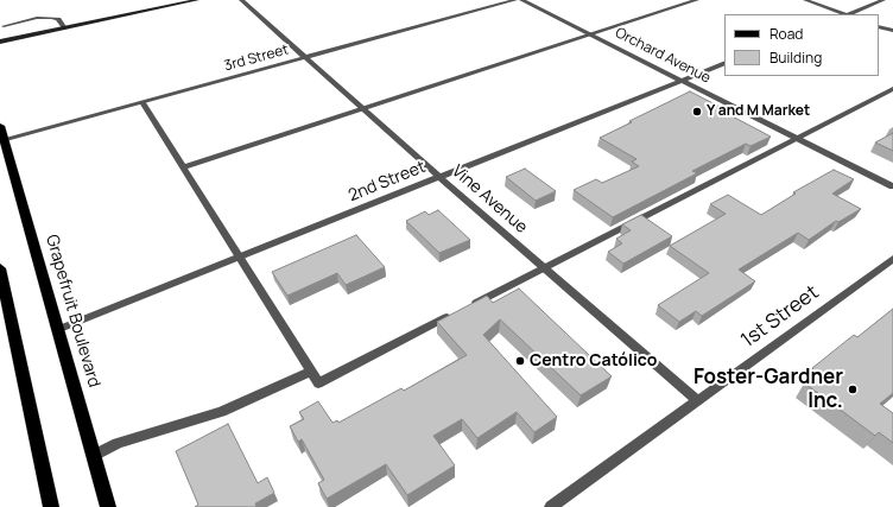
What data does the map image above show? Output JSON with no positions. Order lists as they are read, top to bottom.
{
  "streets": {
    "main road": ["Grapefruit Boulevard"],
    "street": [
      "Orchard Avenue",
      "3rd Street",
      "2nd Street",
      "Vine Avenue",
      "1st Street"
    ]
  },
  "crossings": [
    ["Orchard Avenue", "2nd Street"],
    ["3rd Street", "Vine Avenue"],
    ["3rd Street", "Grapefruit Boulevard"],
    ["2nd Street", "Vine Avenue"],
    ["2nd Street", "Grapefruit Boulevard"],
    ["Vine Avenue", "1st Street"]
  ],
  "places": ["Y and M Market", "Centro Católico", "Foster-Gardner Inc."],
  "legend": ["Road", "Building"]
}
